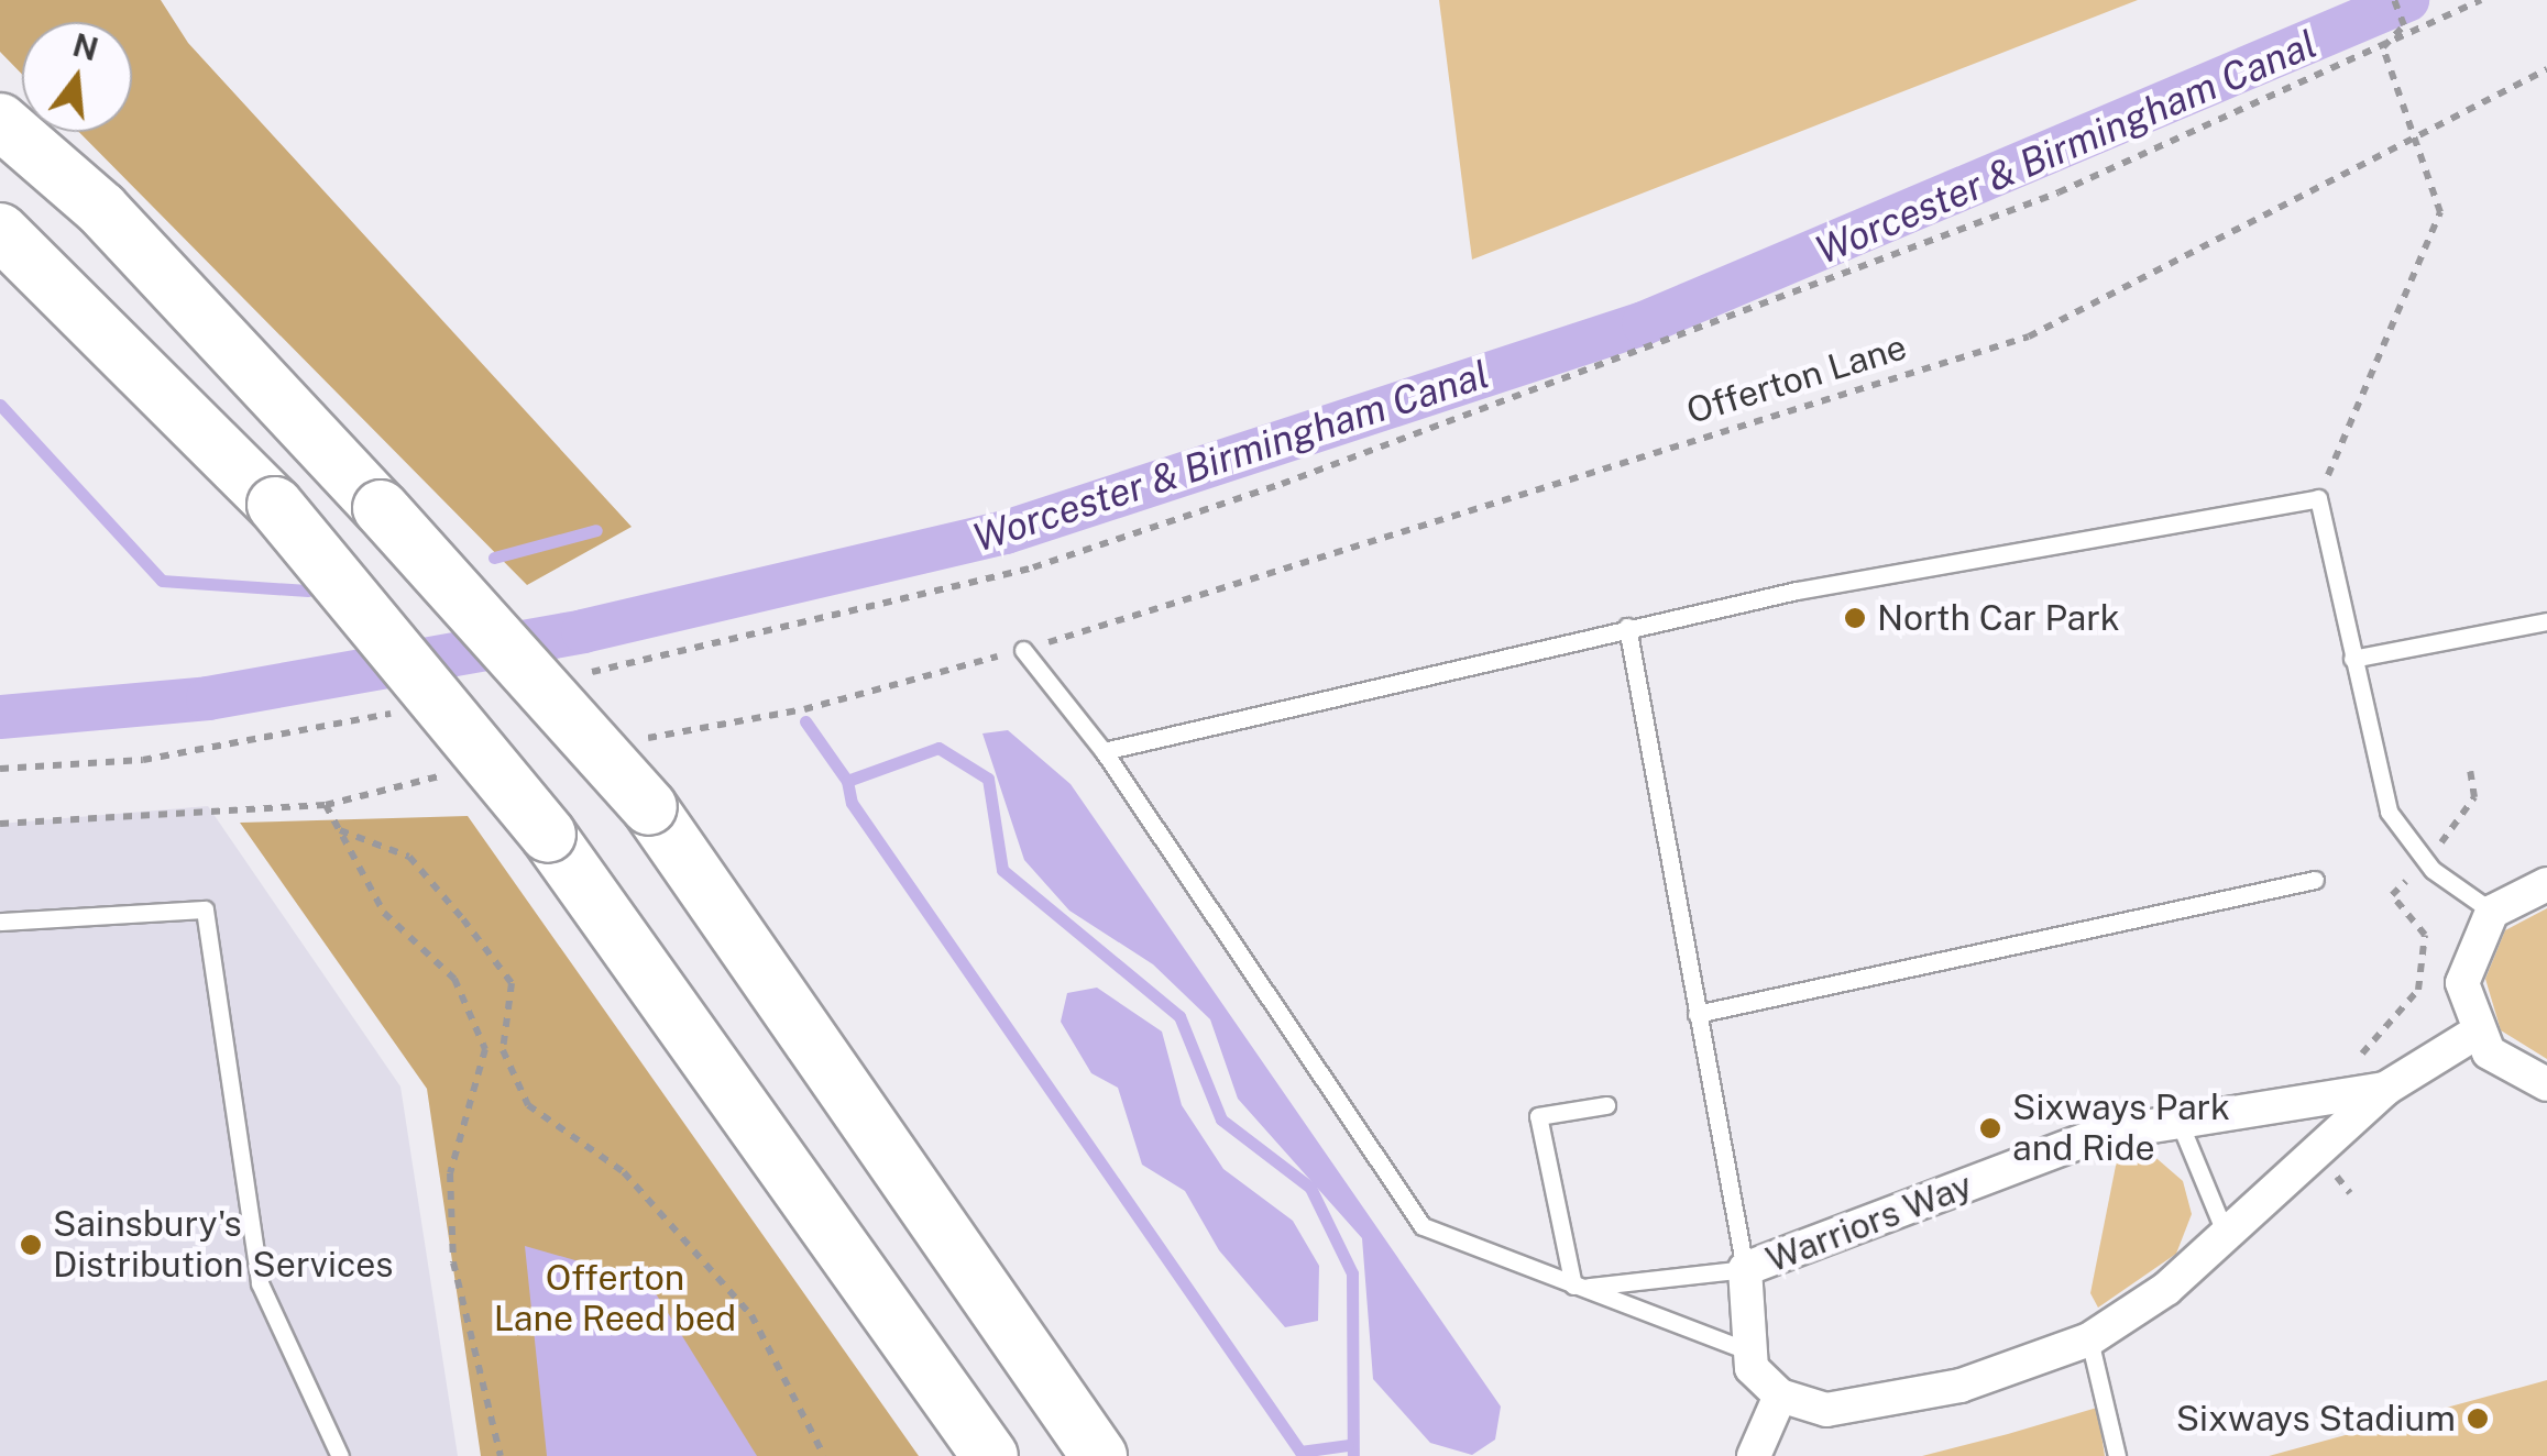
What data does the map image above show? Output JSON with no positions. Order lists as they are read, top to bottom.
{
  "streets": {
    "street": ["Warriors Way"],
    "path": ["Offerton Lane"]
  },
  "water": ["Worcester & Birmingham Canal"],
  "parks": ["Offerton Lane Reed bed"],
  "places": [
    "North Car Park",
    "Sixways Park and Ride",
    "Sainsbury's Distribution Services",
    "Sixways Stadium"
  ],
  "north": "top"
}
